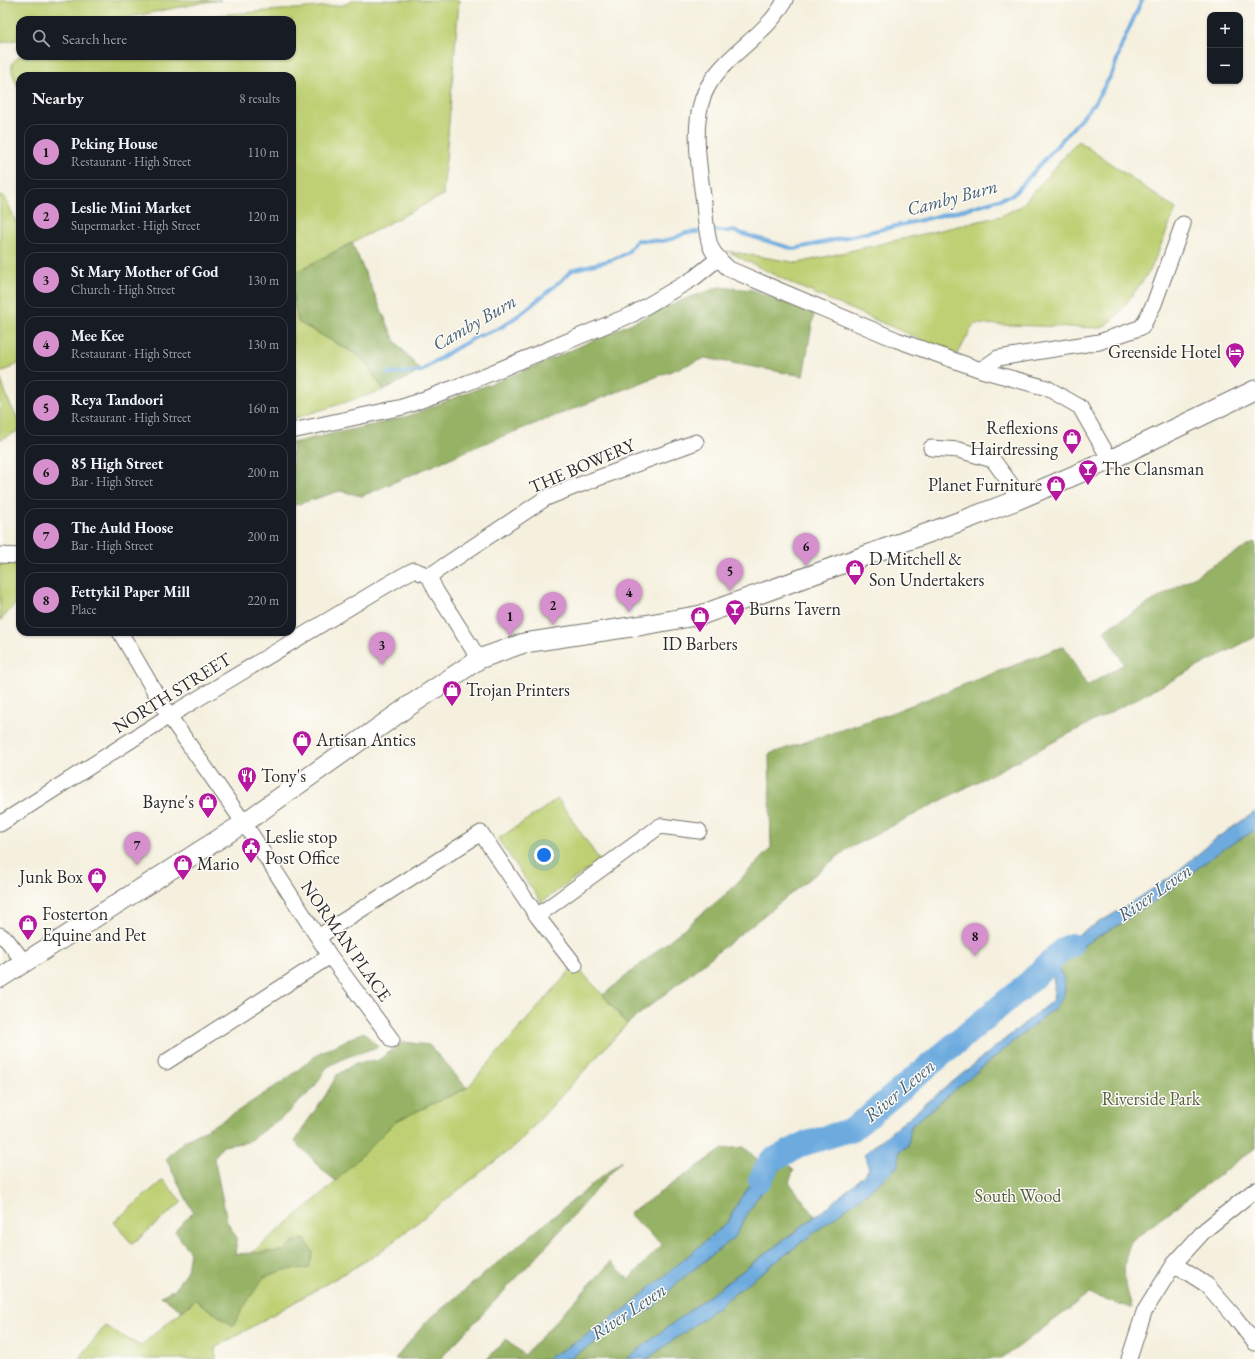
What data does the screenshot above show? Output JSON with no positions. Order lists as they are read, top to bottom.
{
  "streets": {
    "street": ["THE BOWERY", "NORTH STREET", "NORMAN PLACE"]
  },
  "crossings": [
    ["THE BOWERY", "NORTH STREET"],
    ["NORTH STREET", "NORMAN PLACE"]
  ],
  "water": ["Camby Burn", "River Leven"],
  "parks": ["Riverside Park", "South Wood"],
  "places": {
    "hotel": ["Greenside Hotel"],
    "shop": [
      "Reflexions Hairdressing",
      "Planet Furniture",
      "D Mitchell & Son Undertakers",
      "ID Barbers",
      "Trojan Printers",
      "Artisan Antics",
      "Bayne's",
      "Mario",
      "Junk Box",
      "Fosterton Equine and Pet"
    ],
    "bar": ["The Clansman", "Burns Tavern"],
    "restaurant": ["Tony's"],
    "public building": ["Leslie stop Post Office"]
  },
  "page": {
    "map_buttons": ["+", "−"],
    "search": "Search here",
    "heading": ["Nearby", "8 results"],
    "list": [
      {
        "mark": "1",
        "name": "Peking House",
        "note": "Restaurant · High Street",
        "value": "110 m"
      },
      {
        "mark": "2",
        "name": "Leslie Mini Market",
        "note": "Supermarket · High Street",
        "value": "120 m"
      },
      {
        "mark": "3",
        "name": "St Mary Mother of God",
        "note": "Church · High Street",
        "value": "130 m"
      },
      {
        "mark": "4",
        "name": "Mee Kee",
        "note": "Restaurant · High Street",
        "value": "130 m"
      },
      {
        "mark": "5",
        "name": "Reya Tandoori",
        "note": "Restaurant · High Street",
        "value": "160 m"
      },
      {
        "mark": "6",
        "name": "85 High Street",
        "note": "Bar · High Street",
        "value": "200 m"
      },
      {
        "mark": "7",
        "name": "The Auld Hoose",
        "note": "Bar · High Street",
        "value": "200 m"
      },
      {
        "mark": "8",
        "name": "Fettykil Paper Mill",
        "note": "Place",
        "value": "220 m"
      }
    ],
    "pins": [
      "6",
      "5",
      "4",
      "2",
      "1",
      "3",
      "7",
      "8"
    ]
  }
}
